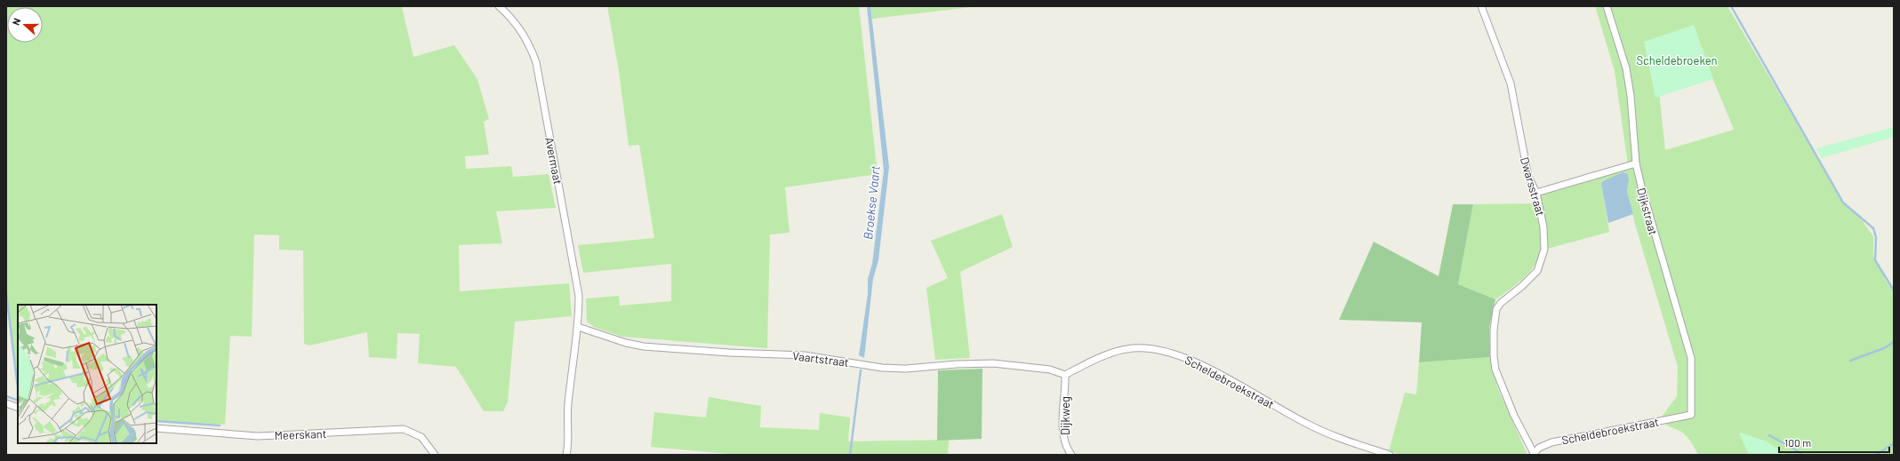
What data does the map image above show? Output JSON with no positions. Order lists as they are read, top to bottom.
{
  "streets": {
    "street": [
      "Avermaat",
      "Dwarsstraat",
      "Dijkstraat",
      "Vaartstraat",
      "Scheldebroekstraat",
      "Dijkweg",
      "Meerskant"
    ]
  },
  "crossings": [
    ["Avermaat", "Vaartstraat"],
    ["Dwarsstraat", "Scheldebroekstraat"],
    ["Dijkstraat", "Scheldebroekstraat"],
    ["Vaartstraat", "Scheldebroekstraat"],
    ["Vaartstraat", "Dijkweg"],
    ["Scheldebroekstraat", "Dijkweg"]
  ],
  "water": ["Broekse Vaart"],
  "parks": ["Scheldebroeken"],
  "scale_bar": "100 m",
  "north": "left"
}
